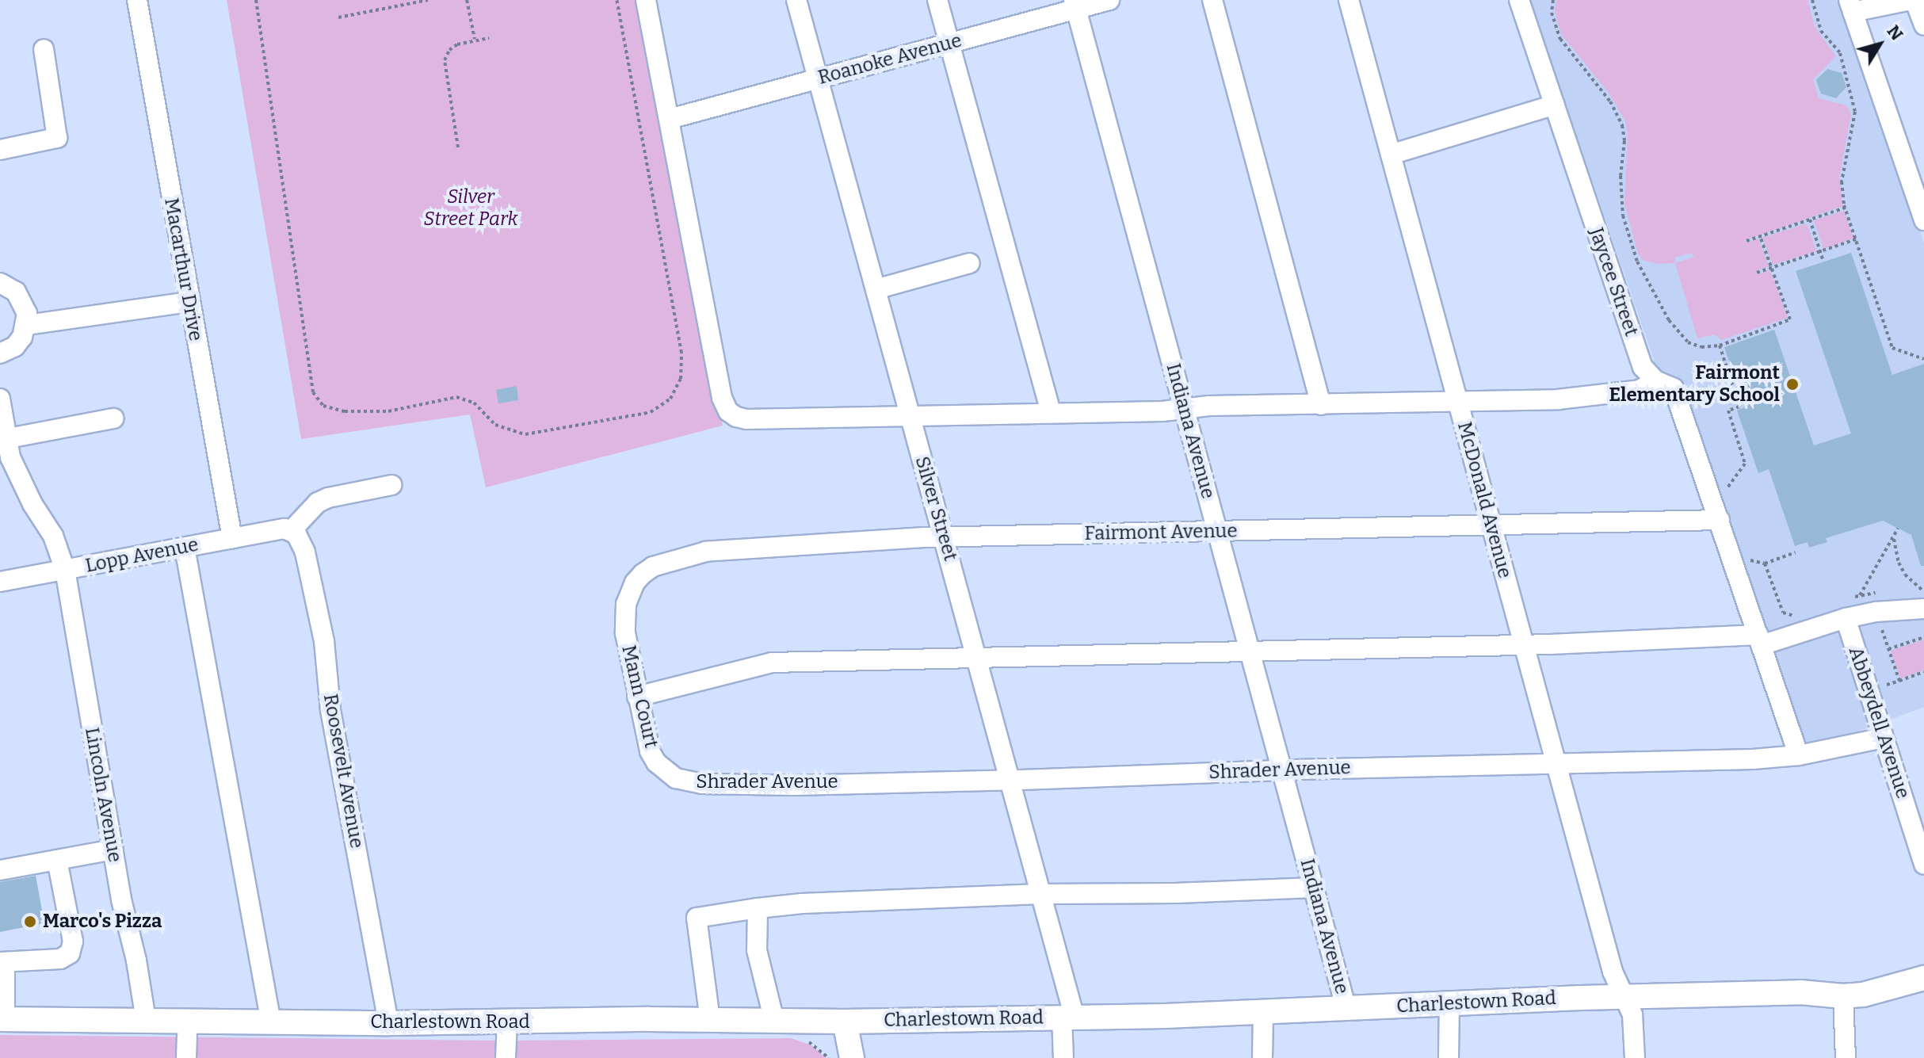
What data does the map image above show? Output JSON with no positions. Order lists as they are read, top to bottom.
{
  "streets": {
    "main road": ["Charlestown Road"],
    "street": [
      "Roanoke Avenue",
      "Macarthur Drive",
      "Jaycee Street",
      "Indiana Avenue",
      "McDonald Avenue",
      "Silver Street",
      "Fairmont Avenue",
      "Lopp Avenue",
      "Mann Court",
      "Abbeydell Avenue",
      "Shrader Avenue",
      "Roosevelt Avenue",
      "Lincoln Avenue"
    ]
  },
  "crossings": [
    ["Roanoke Avenue", "Indiana Avenue"],
    ["Roanoke Avenue", "Silver Street"],
    ["Macarthur Drive", "Lopp Avenue"],
    ["Indiana Avenue", "Fairmont Avenue"],
    ["Indiana Avenue", "Shrader Avenue"],
    ["Indiana Avenue", "Charlestown Road"],
    ["McDonald Avenue", "Fairmont Avenue"],
    ["McDonald Avenue", "Shrader Avenue"],
    ["McDonald Avenue", "Charlestown Road"],
    ["Silver Street", "Fairmont Avenue"],
    ["Silver Street", "Shrader Avenue"],
    ["Silver Street", "Charlestown Road"],
    ["Fairmont Avenue", "Mann Court"],
    ["Lopp Avenue", "Roosevelt Avenue"],
    ["Lopp Avenue", "Lincoln Avenue"],
    ["Mann Court", "Shrader Avenue"],
    ["Abbeydell Avenue", "Shrader Avenue"],
    ["Roosevelt Avenue", "Charlestown Road"],
    ["Lincoln Avenue", "Charlestown Road"]
  ],
  "parks": ["Silver Street Park"],
  "places": ["Fairmont Elementary School", "Marco's Pizza"],
  "north": "top right"
}
